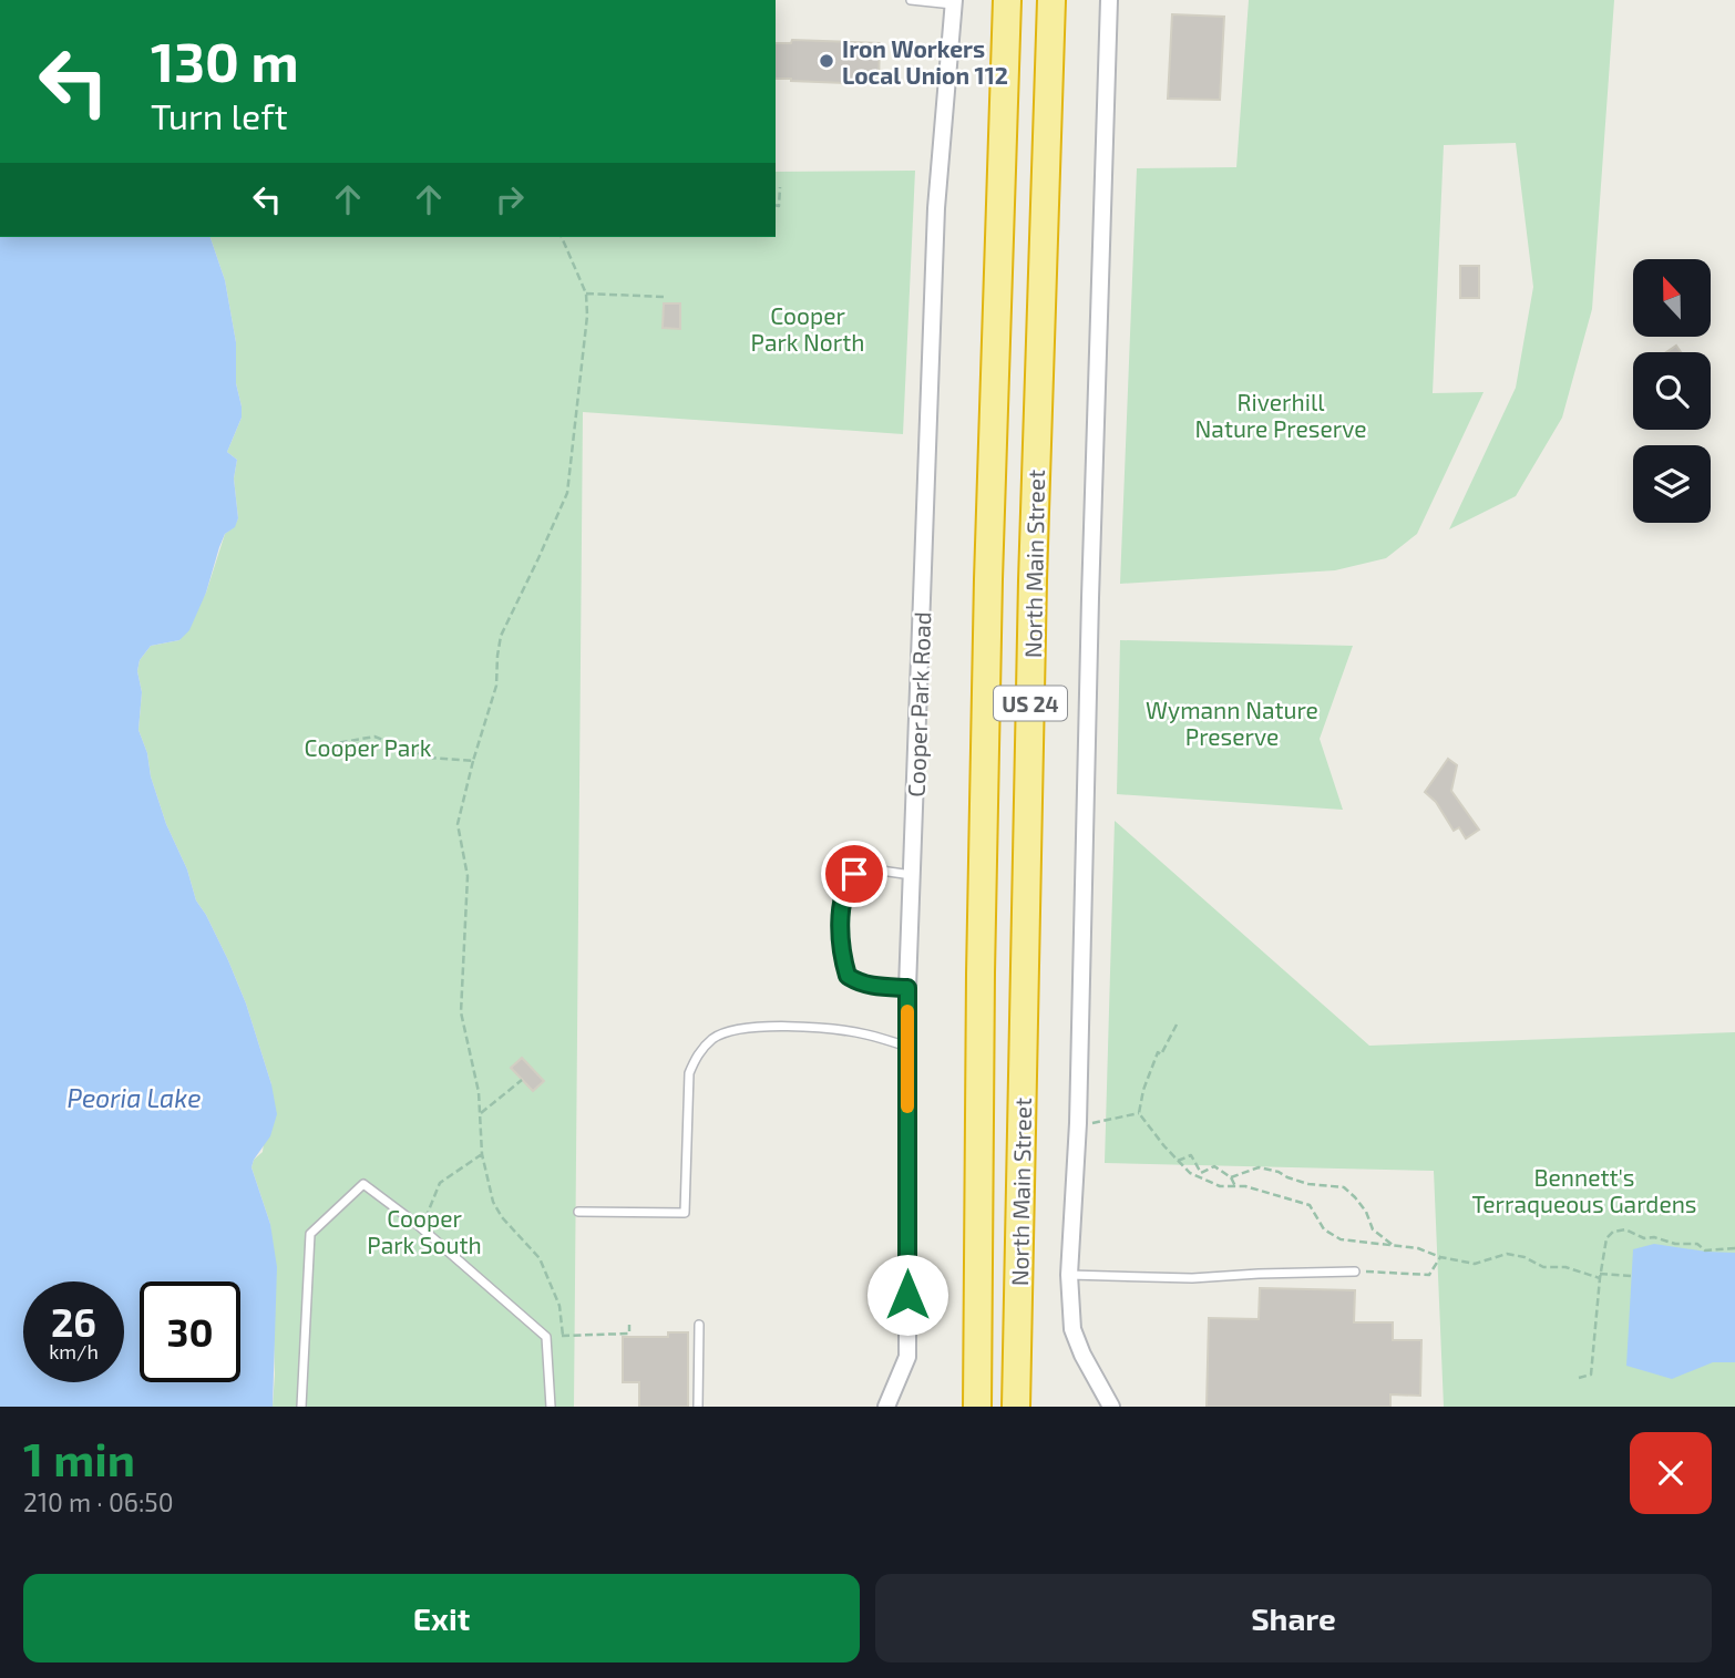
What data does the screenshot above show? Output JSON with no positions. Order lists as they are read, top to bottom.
{
  "streets": {
    "highway": ["North Main Street", "US 24"],
    "street": ["Cooper Park Road"]
  },
  "water": ["Peoria Lake"],
  "parks": [
    "Cooper Park North",
    "Riverhill Nature Preserve",
    "Wymann Nature Preserve",
    "Cooper Park",
    "Bennett's Terraqueous Gardens",
    "Cooper Park South"
  ],
  "places": ["Iron Workers Local Union 112"],
  "north": "top",
  "page": {
    "turn": ["130 m", "Turn left"],
    "speed": "26 km/h",
    "limit": "30",
    "heading": ["1 min", "210 m · 06:50"],
    "buttons": ["Exit", "Share"]
  }
}
